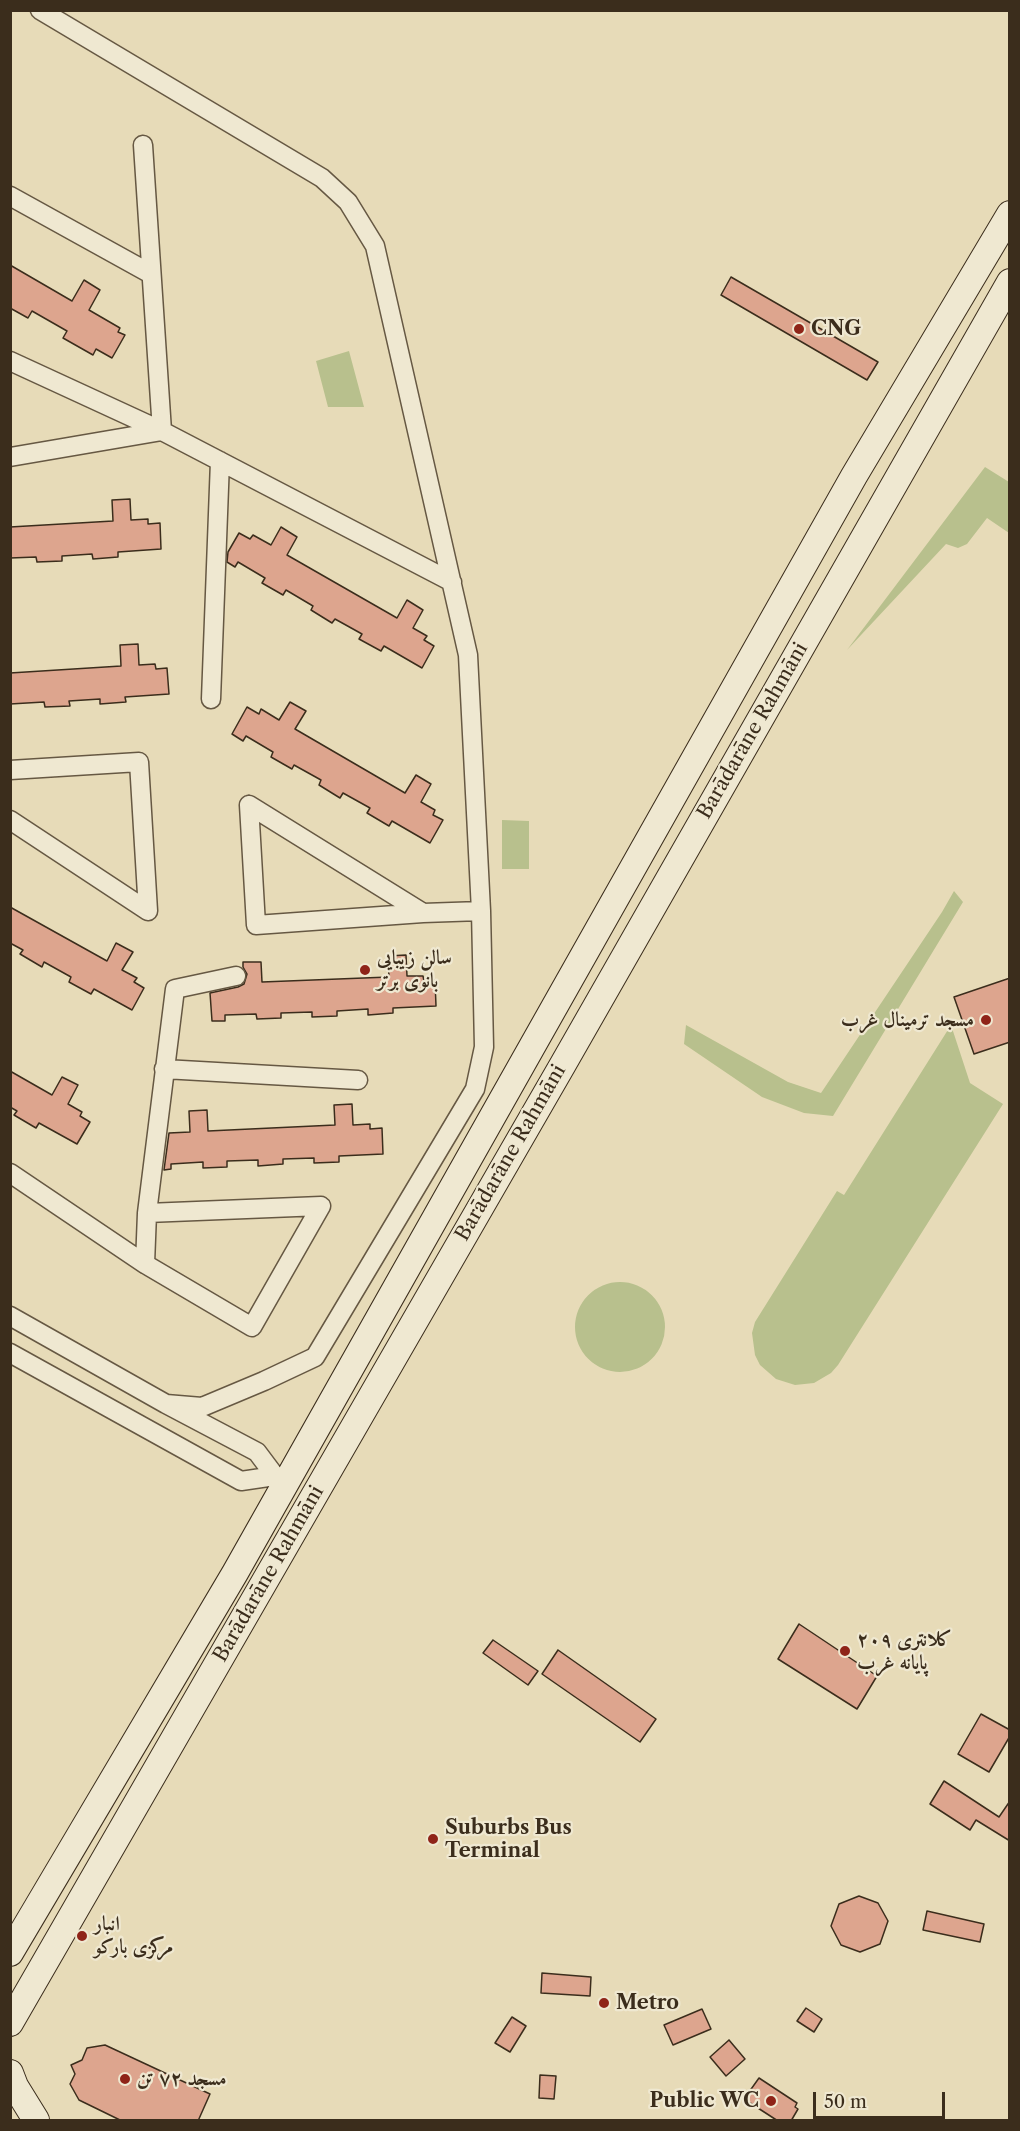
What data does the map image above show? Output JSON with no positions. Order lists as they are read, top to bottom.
{
  "streets": {
    "main road": ["Barādarāne Rahmāni"]
  },
  "places": [
    "CNG",
    "سالن زیبایی بانوی برتر",
    "مسجد ترمینال غرب",
    "کلانتری ۲۰۹ پایانه غرب",
    "Suburbs Bus Terminal",
    "انبار مرکزی بارکو",
    "Metro",
    "مسجد ۷۲ تن",
    "Public WC"
  ],
  "scale_bar": "50 m"
}
